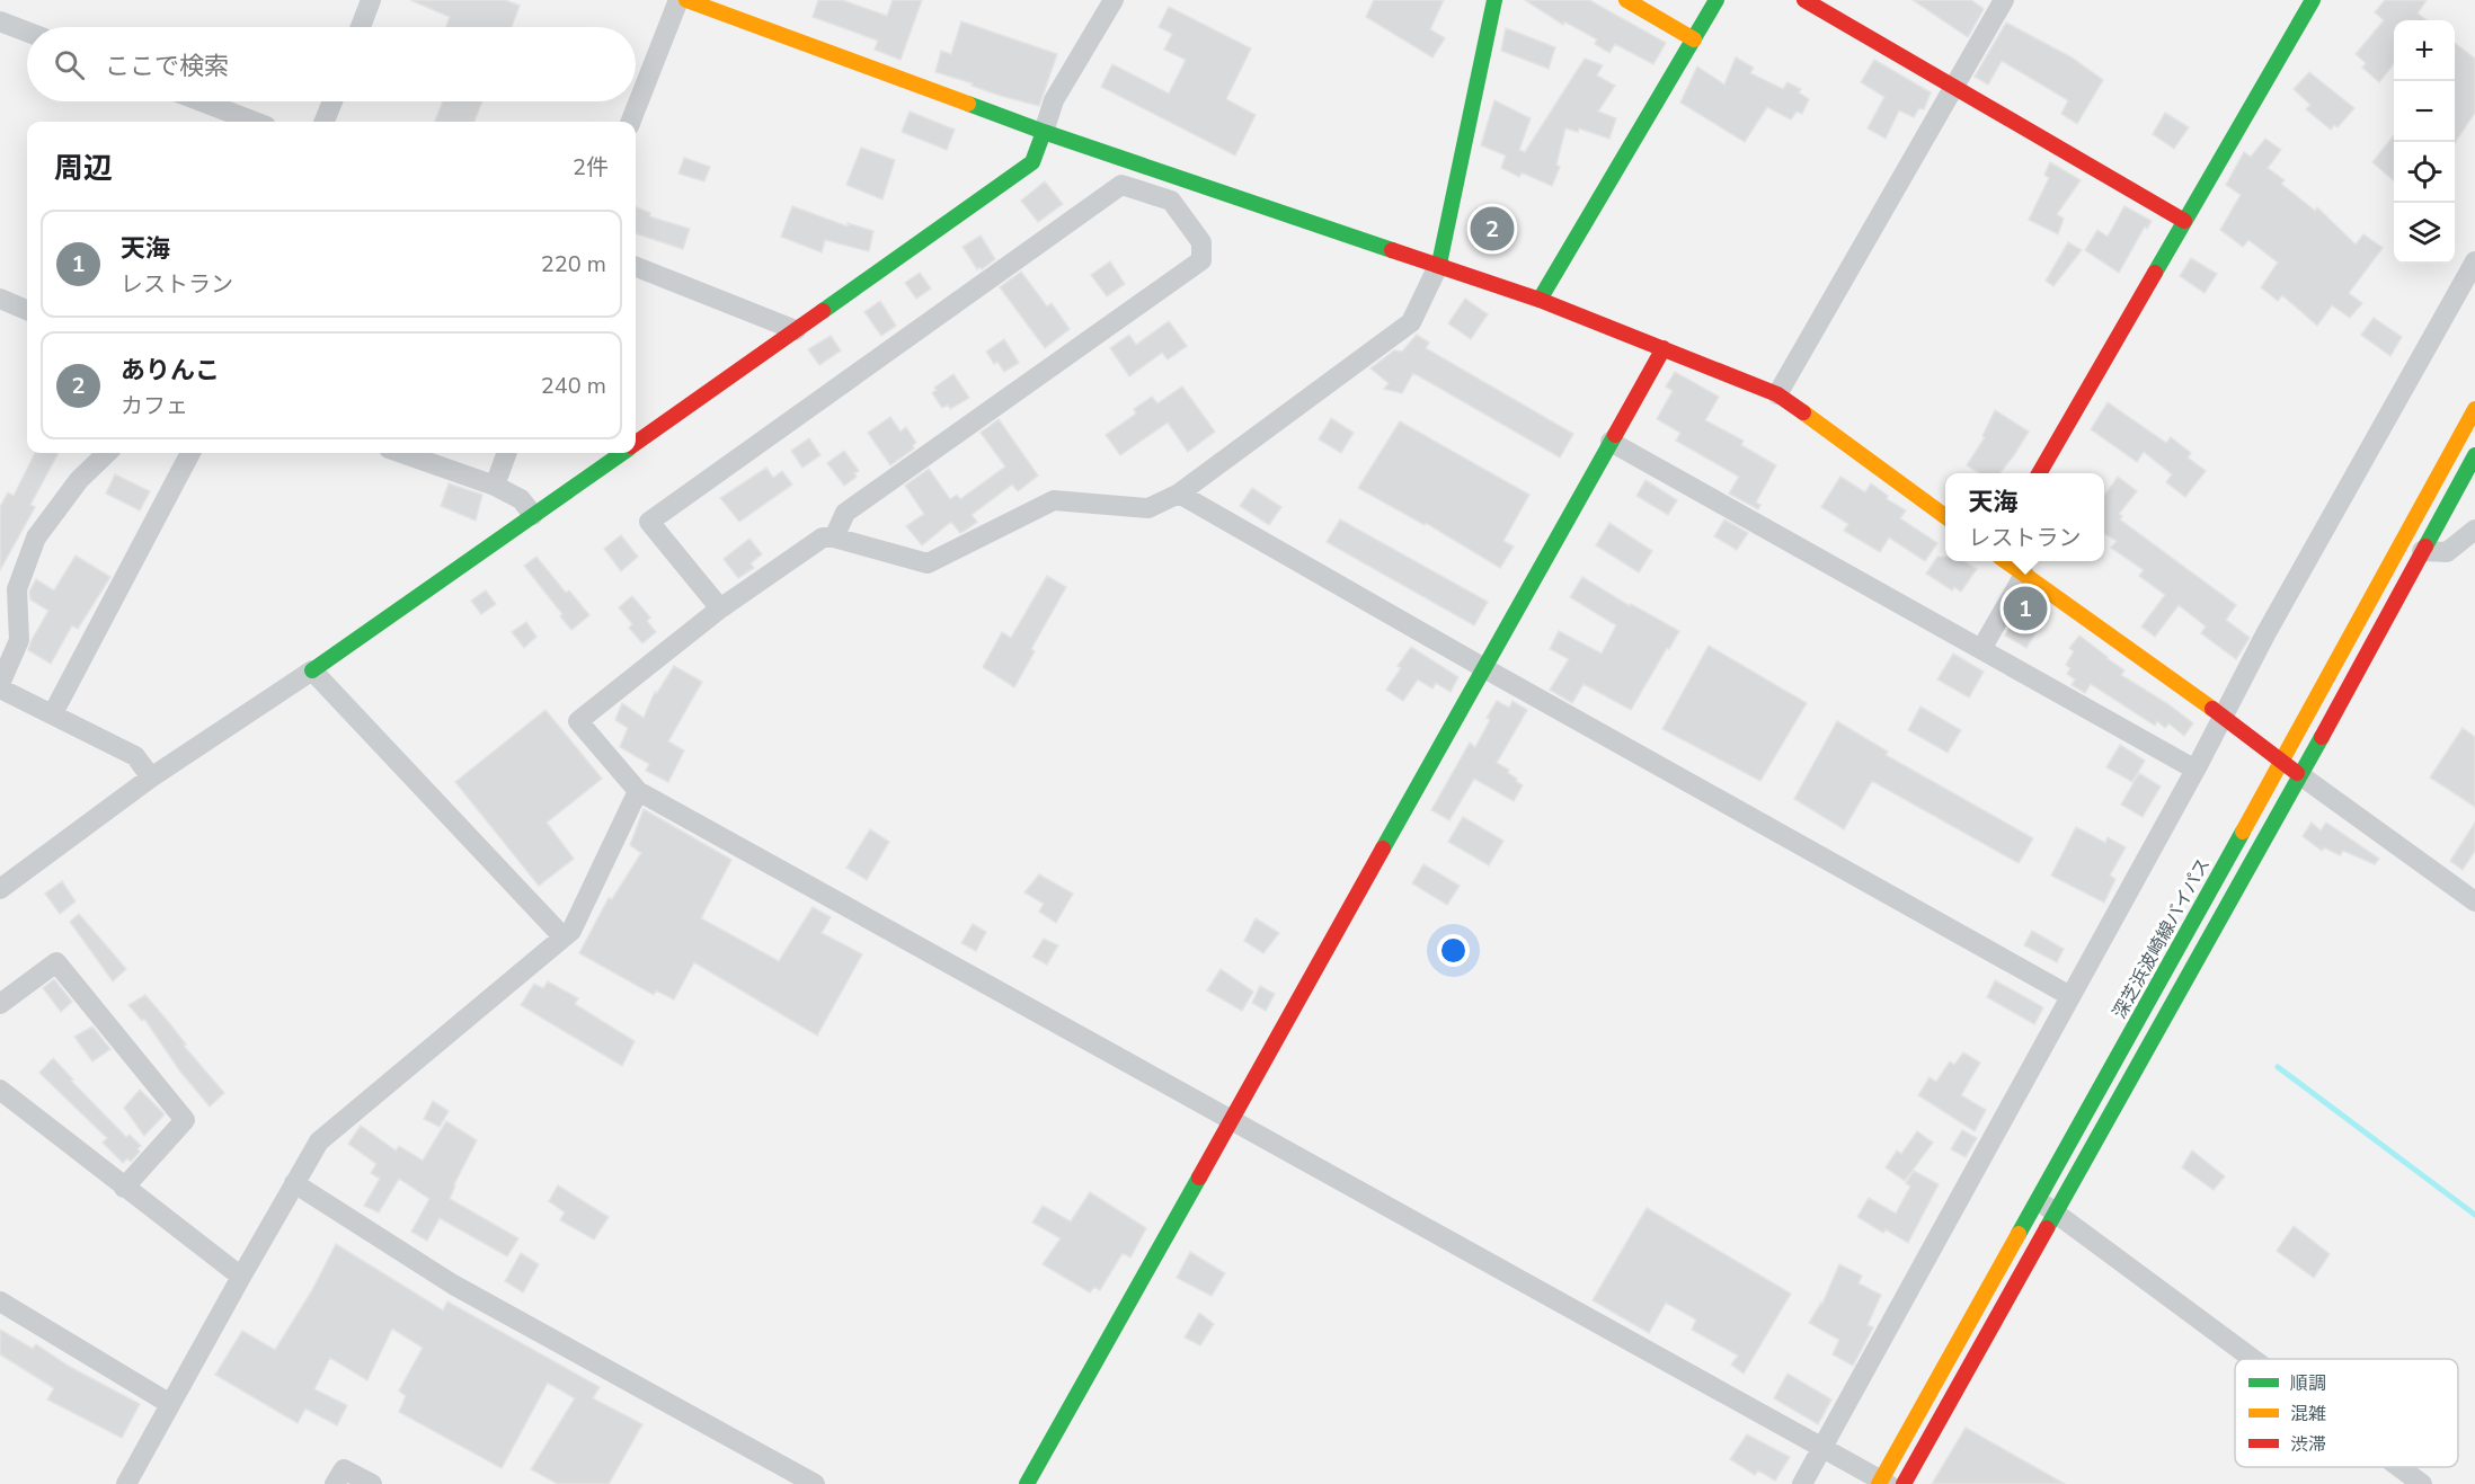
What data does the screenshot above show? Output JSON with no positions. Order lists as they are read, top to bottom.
{
  "streets": {
    "street": ["深芝浜波崎線バイパス"]
  },
  "legend": ["順調", "混雑", "渋滞"],
  "page": {
    "map_buttons": ["+", "−"],
    "search": "ここで検索",
    "heading": ["周辺", "2件"],
    "pins": ["2", "1"],
    "list": [
      {
        "mark": "1",
        "name": "天海",
        "note": "レストラン",
        "value": "220 m"
      },
      {
        "mark": "2",
        "name": "ありんこ",
        "note": "カフェ",
        "value": "240 m"
      }
    ],
    "popup": ["天海", "レストラン"]
  }
}
